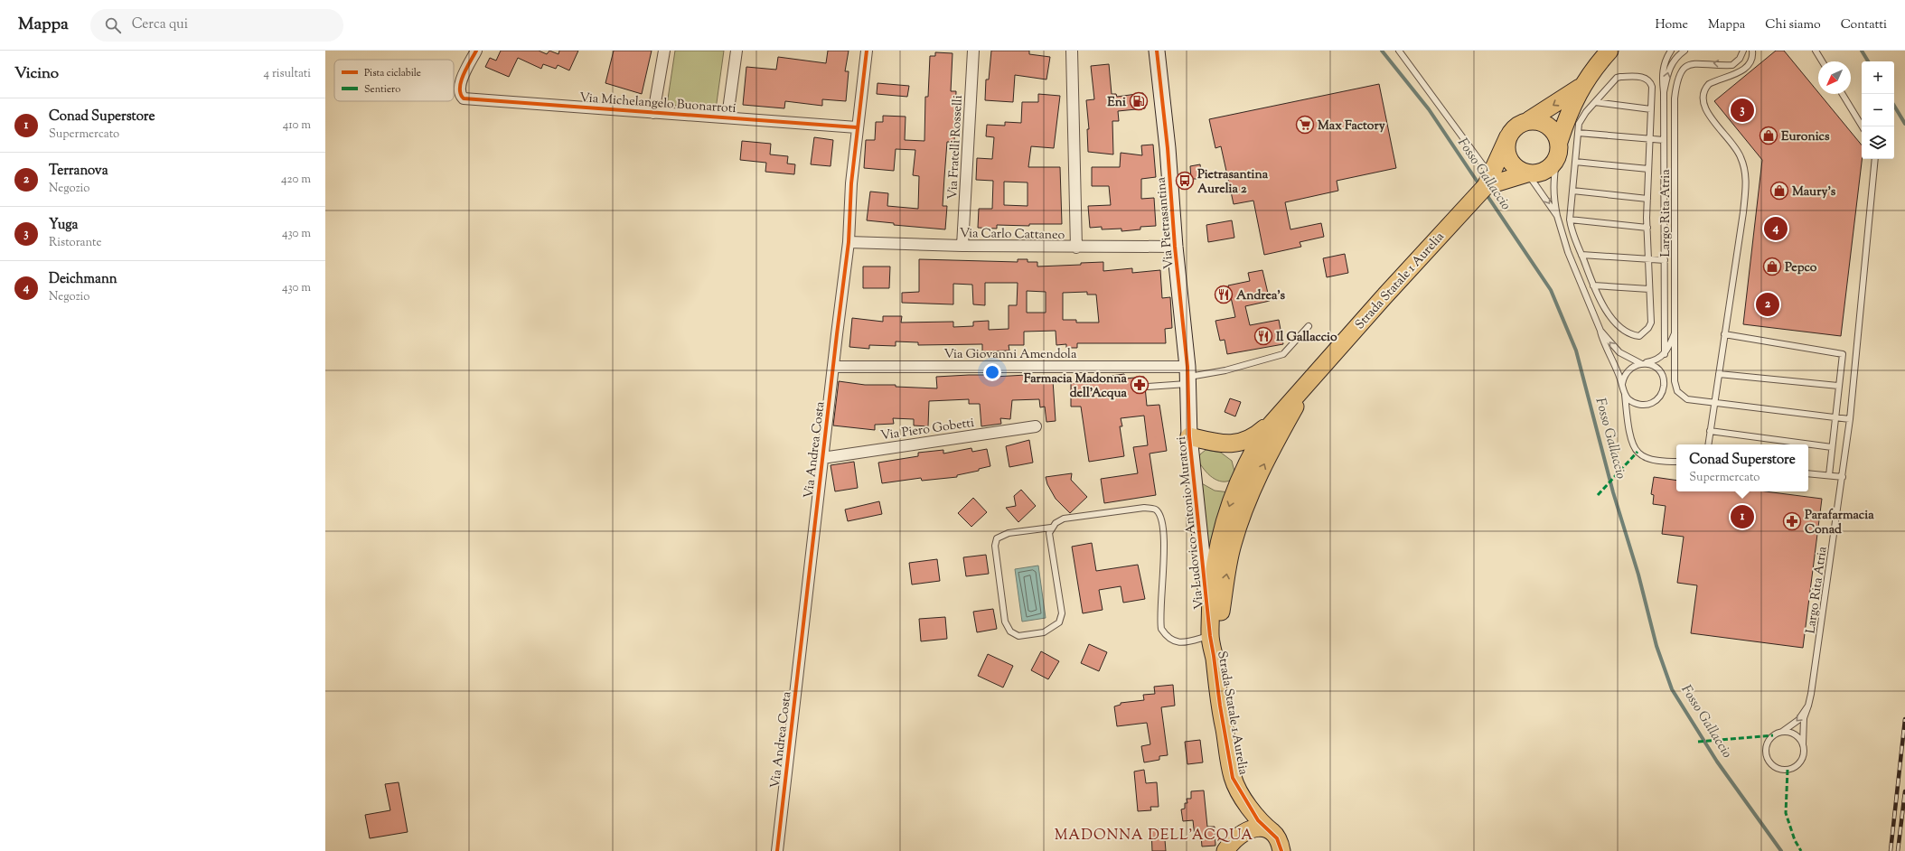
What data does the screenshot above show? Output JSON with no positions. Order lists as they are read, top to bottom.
{
  "streets": {
    "main road": ["Strada Statale 1 Aurelia"],
    "street": [
      "Via Michelangelo Buonarroti",
      "Via Fratelli Rosselli",
      "Via Pietrasantina",
      "Via Carlo Cattaneo",
      "Via Giovanni Amendola",
      "Via Piero Gobetti",
      "Via Andrea Costa",
      "Via Ludovico Antonio Muratori"
    ],
    "lane": ["Largo Rita Atria"]
  },
  "crossings": [
    ["Via Michelangelo Buonarroti", "Via Andrea Costa"],
    ["Via Fratelli Rosselli", "Via Carlo Cattaneo"],
    ["Via Pietrasantina", "Via Carlo Cattaneo"],
    ["Via Pietrasantina", "Via Giovanni Amendola"],
    ["Via Pietrasantina", "Via Ludovico Antonio Muratori"],
    ["Via Carlo Cattaneo", "Via Andrea Costa"],
    ["Strada Statale 1 Aurelia", "Via Ludovico Antonio Muratori"],
    ["Via Giovanni Amendola", "Via Andrea Costa"],
    ["Via Giovanni Amendola", "Via Ludovico Antonio Muratori"],
    ["Via Piero Gobetti", "Via Andrea Costa"]
  ],
  "districts": ["MADONNA DELL'ACQUA"],
  "water": ["Fosso Gallaccio"],
  "places": {
    "fuel station": ["Eni"],
    "supermarket": ["Max Factory"],
    "shop": ["Euronics", "Maury's", "Pepco"],
    "bus stop": ["Pietrasantina Aurelia 2"],
    "restaurant": ["Andrea's", "Il Gallaccio"],
    "pharmacy": ["Farmacia Madonna dell'Acqua", "Parafarmacia Conad"]
  },
  "legend": ["Pista ciclabile", "Sentiero"],
  "north": "bottom left",
  "page": {
    "header": "Mappa",
    "search": "Cerca qui",
    "nav": [
      "Home",
      "Mappa",
      "Chi siamo",
      "Contatti"
    ],
    "heading": ["Vicino", "4 risultati"],
    "map_buttons": ["+", "−"],
    "pins": [
      "3",
      "4",
      "2",
      "1"
    ],
    "list": [
      {
        "mark": "1",
        "name": "Conad Superstore",
        "note": "Supermercato",
        "value": "410 m"
      },
      {
        "mark": "2",
        "name": "Terranova",
        "note": "Negozio",
        "value": "420 m"
      },
      {
        "mark": "3",
        "name": "Yuga",
        "note": "Ristorante",
        "value": "430 m"
      },
      {
        "mark": "4",
        "name": "Deichmann",
        "note": "Negozio",
        "value": "430 m"
      }
    ],
    "popup": ["Conad Superstore", "Supermercato"]
  }
}
